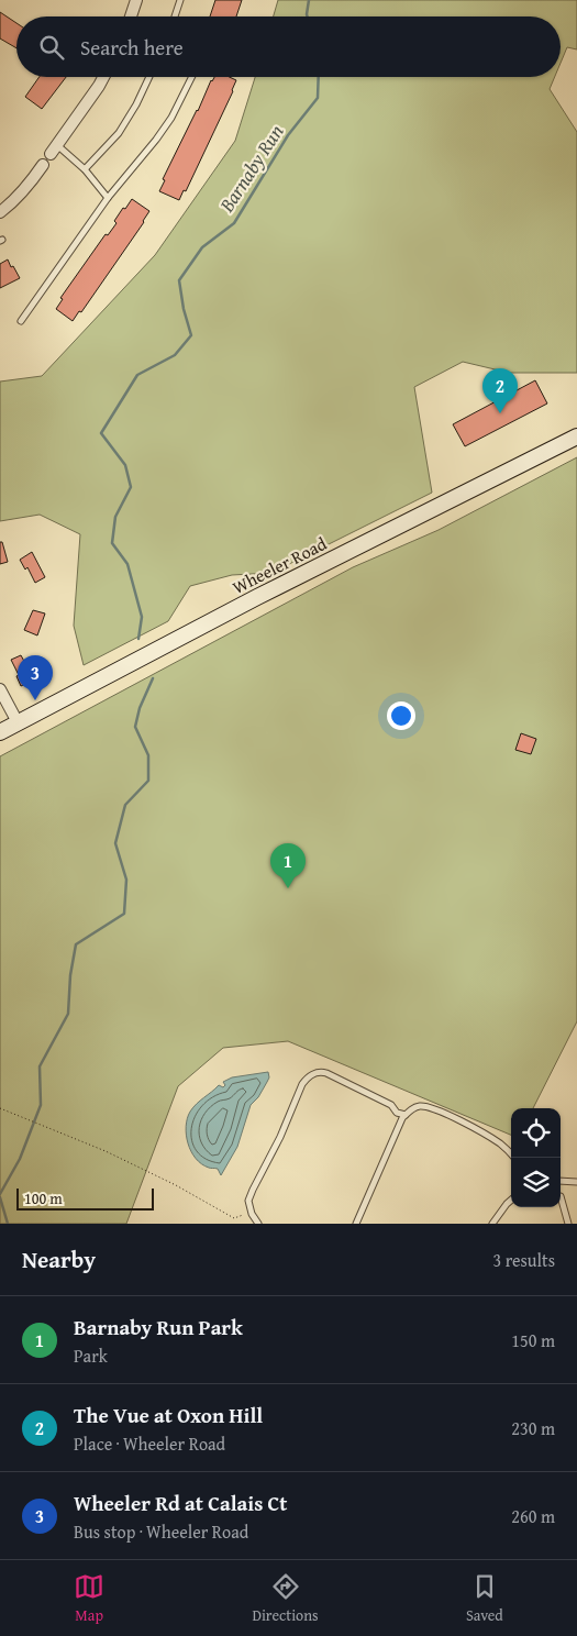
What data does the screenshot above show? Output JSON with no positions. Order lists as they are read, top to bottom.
{
  "streets": {
    "main road": ["Wheeler Road"]
  },
  "water": ["Barnaby Run"],
  "scale_bar": "100 m",
  "page": {
    "search": "Search here",
    "pins": ["2", "3", "1"],
    "scale": "100 m",
    "heading": ["Nearby", "3 results"],
    "list": [
      {
        "mark": "1",
        "name": "Barnaby Run Park",
        "note": "Park",
        "value": "150 m"
      },
      {
        "mark": "2",
        "name": "The Vue at Oxon Hill",
        "note": "Place · Wheeler Road",
        "value": "230 m"
      },
      {
        "mark": "3",
        "name": "Wheeler Rd at Calais Ct",
        "note": "Bus stop · Wheeler Road",
        "value": "260 m"
      }
    ],
    "nav": ["Map", "Directions", "Saved"]
  }
}
